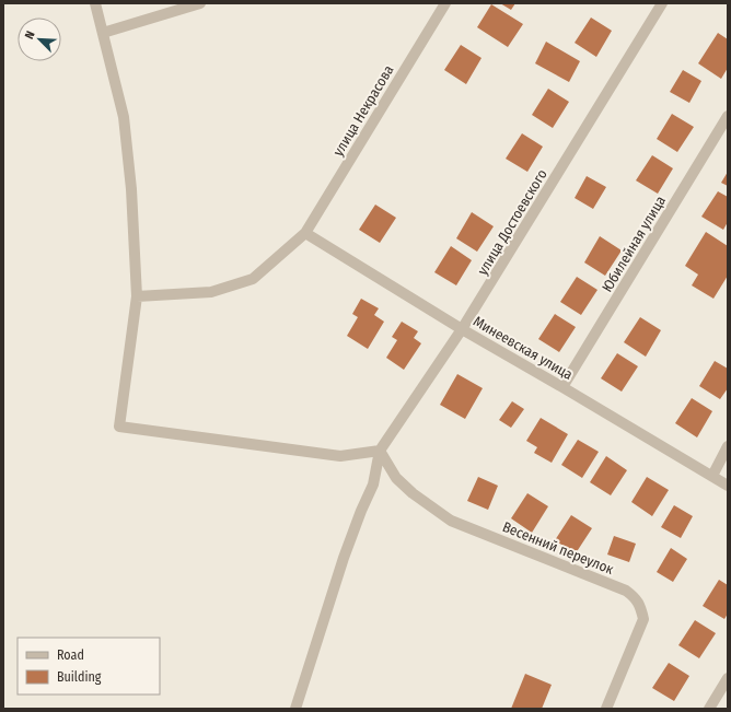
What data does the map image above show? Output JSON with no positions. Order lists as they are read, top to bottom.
{
  "streets": {
    "street": [
      "улица Некрасова",
      "улица Достоевского",
      "Юбилейная улица",
      "Минеевская улица",
      "Весенний переулок"
    ]
  },
  "crossings": [
    ["улица Некрасова", "Минеевская улица"],
    ["улица Достоевского", "Минеевская улица"],
    ["улица Достоевского", "Весенний переулок"],
    ["Юбилейная улица", "Минеевская улица"]
  ],
  "legend": ["Road", "Building"],
  "north": "top left"
}
